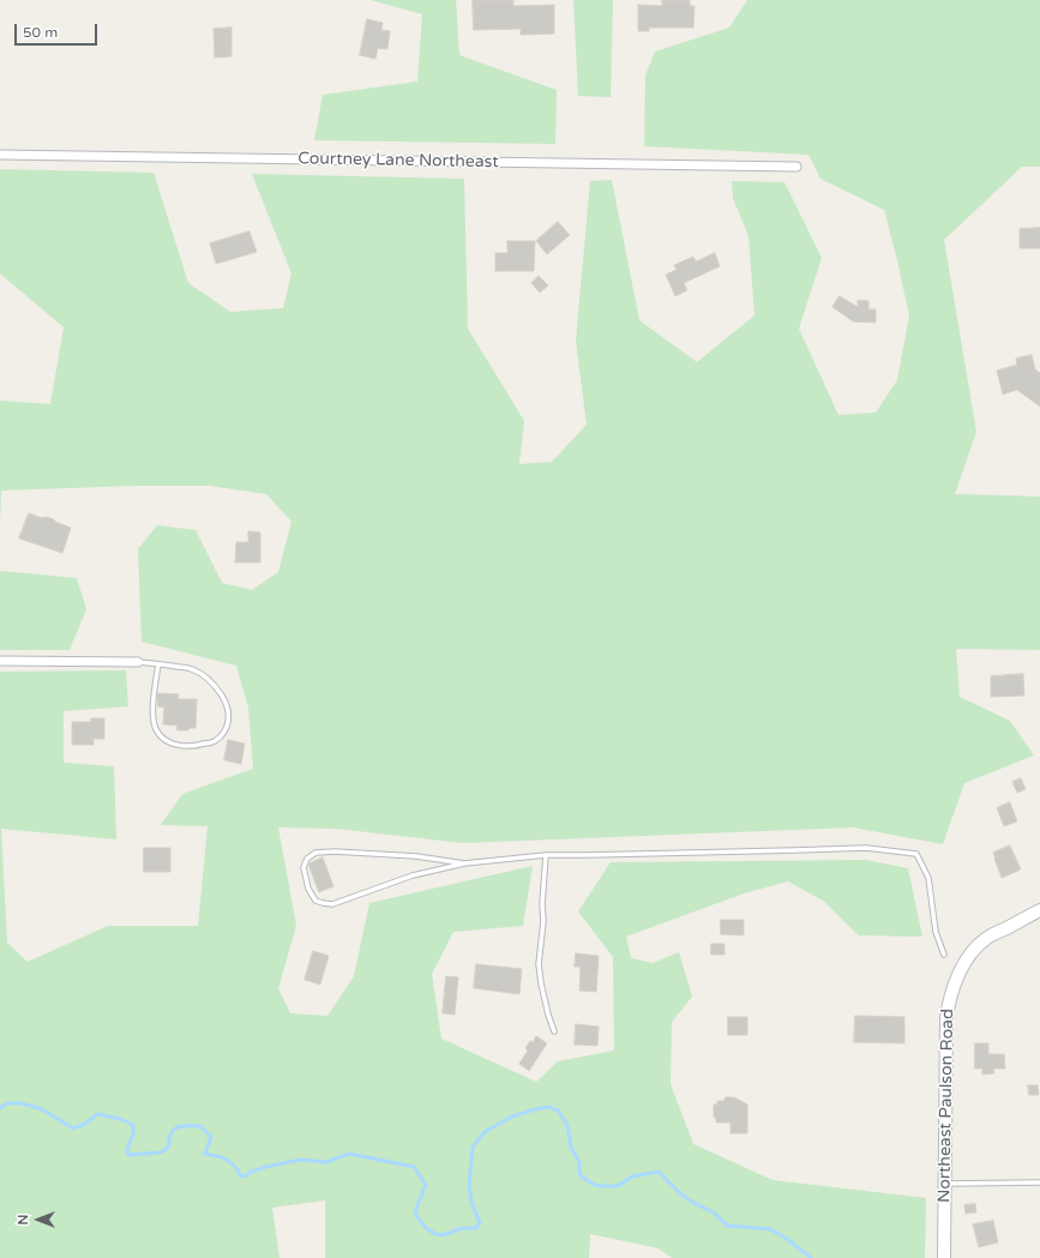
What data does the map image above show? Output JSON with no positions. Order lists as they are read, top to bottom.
{
  "streets": {
    "street": ["Courtney Lane Northeast", "Northeast Paulson Road"]
  },
  "scale_bar": "50 m",
  "north": "left"
}
